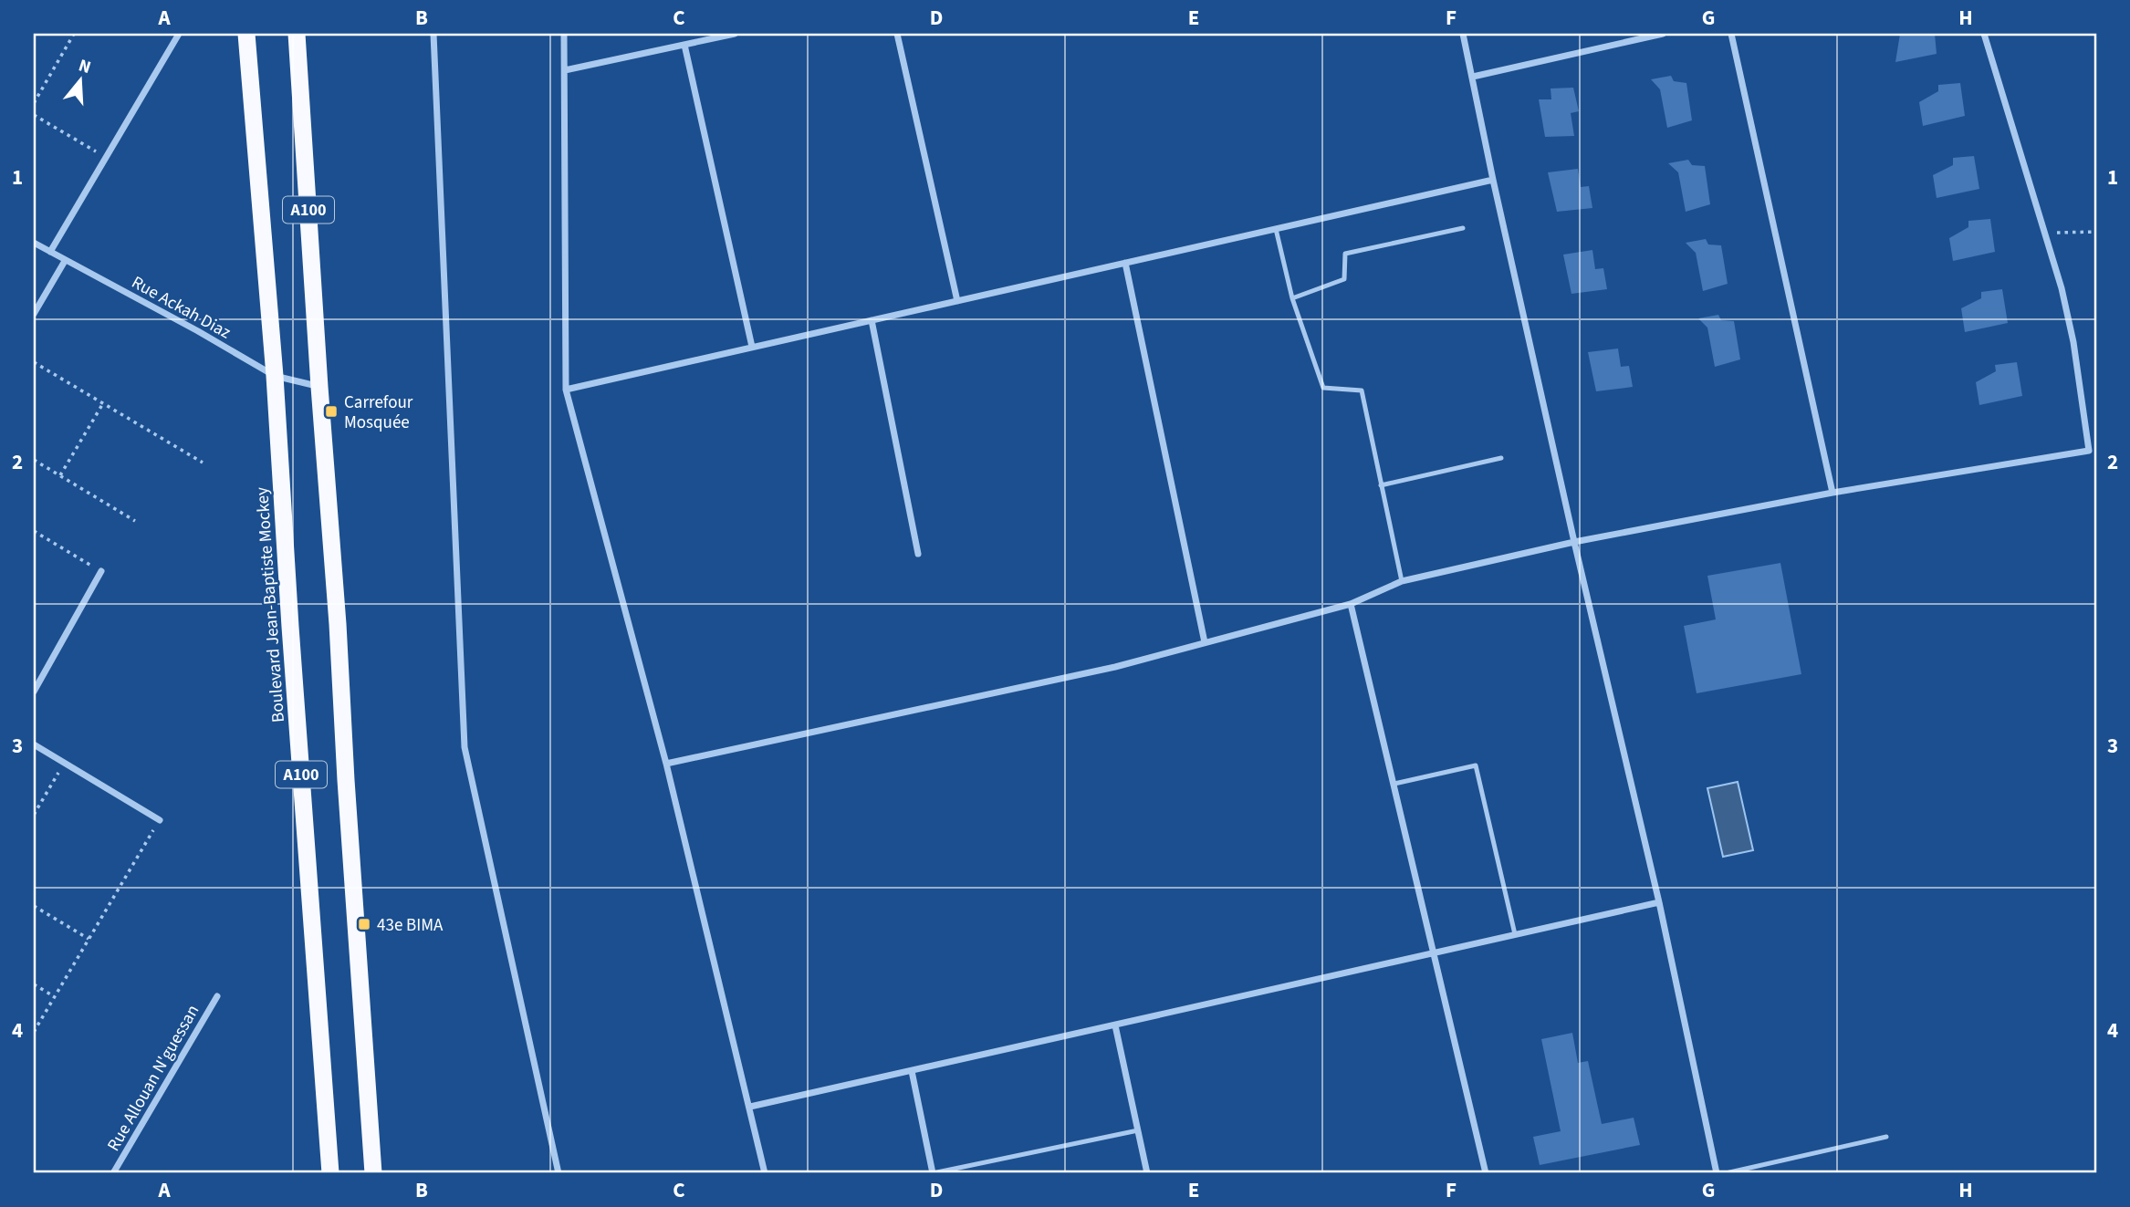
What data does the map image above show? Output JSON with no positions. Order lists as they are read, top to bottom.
{
  "streets": {
    "highway": ["A100", "Boulevard Jean-Baptiste Mockey"],
    "street": ["Rue Ackah Diaz", "Rue Allouan N'guessan"]
  },
  "crossings": [
    ["A100", "Rue Ackah Diaz"],
    ["Rue Ackah Diaz", "Boulevard Jean-Baptiste Mockey"]
  ],
  "places": {
    "transit": ["Carrefour Mosquée", "43e BIMA"]
  },
  "north": "top",
  "grid": {
    "columns": [
      "A",
      "B",
      "C",
      "D",
      "E",
      "F",
      "G",
      "H"
    ],
    "rows": [
      "1",
      "2",
      "3",
      "4"
    ]
  }
}
